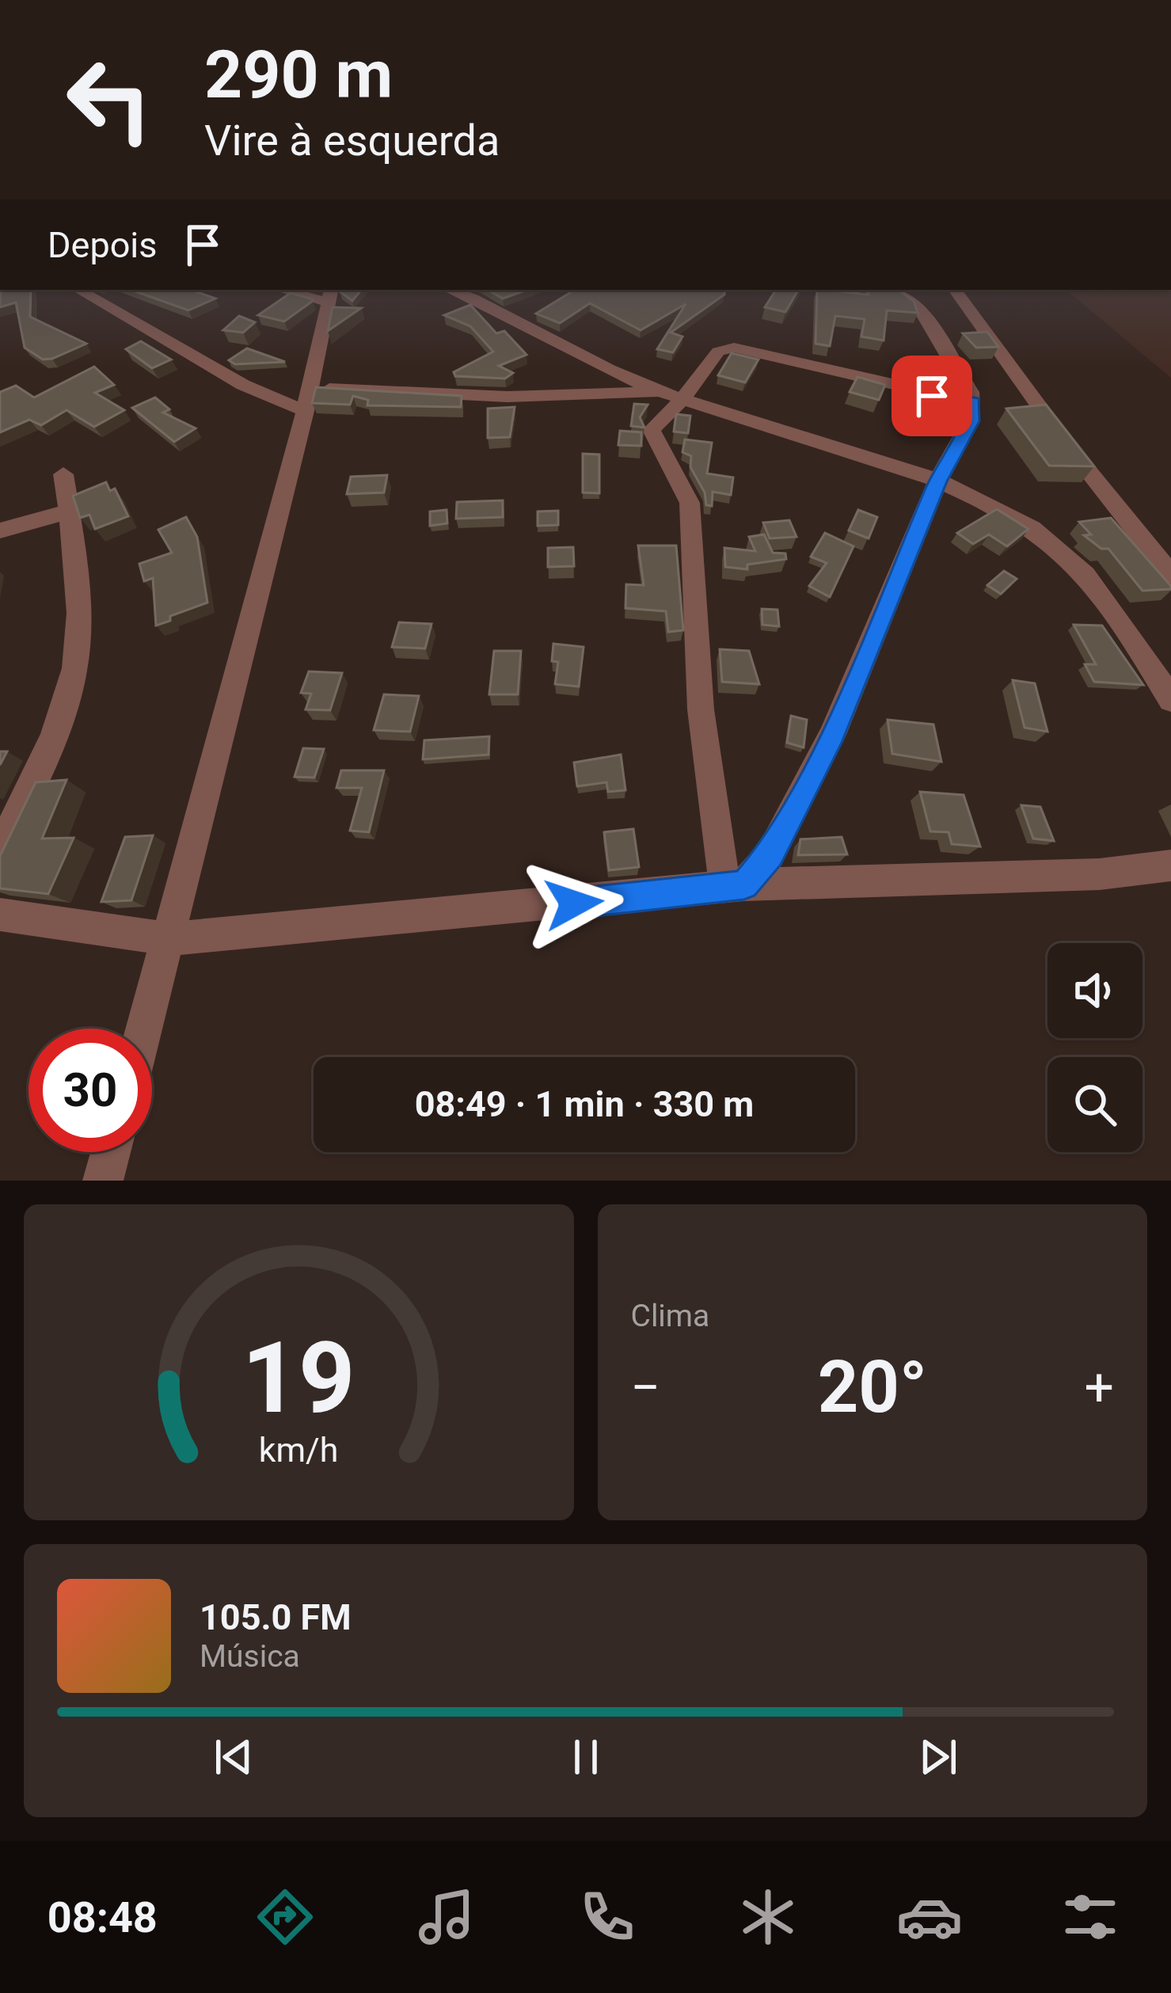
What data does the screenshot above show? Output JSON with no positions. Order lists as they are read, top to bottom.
{
  "page": {
    "turn": ["290 m", "Vire à esquerda"],
    "then": "Depois",
    "limit": "30",
    "trip": "08:49 · 1 min · 330 m",
    "tile": "Clima",
    "heat": ["−", "20°", "+"],
    "song": ["105.0 FM", "Música"],
    "tabs": "08:48",
    "gauge": ["19", "km/h"]
  }
}
